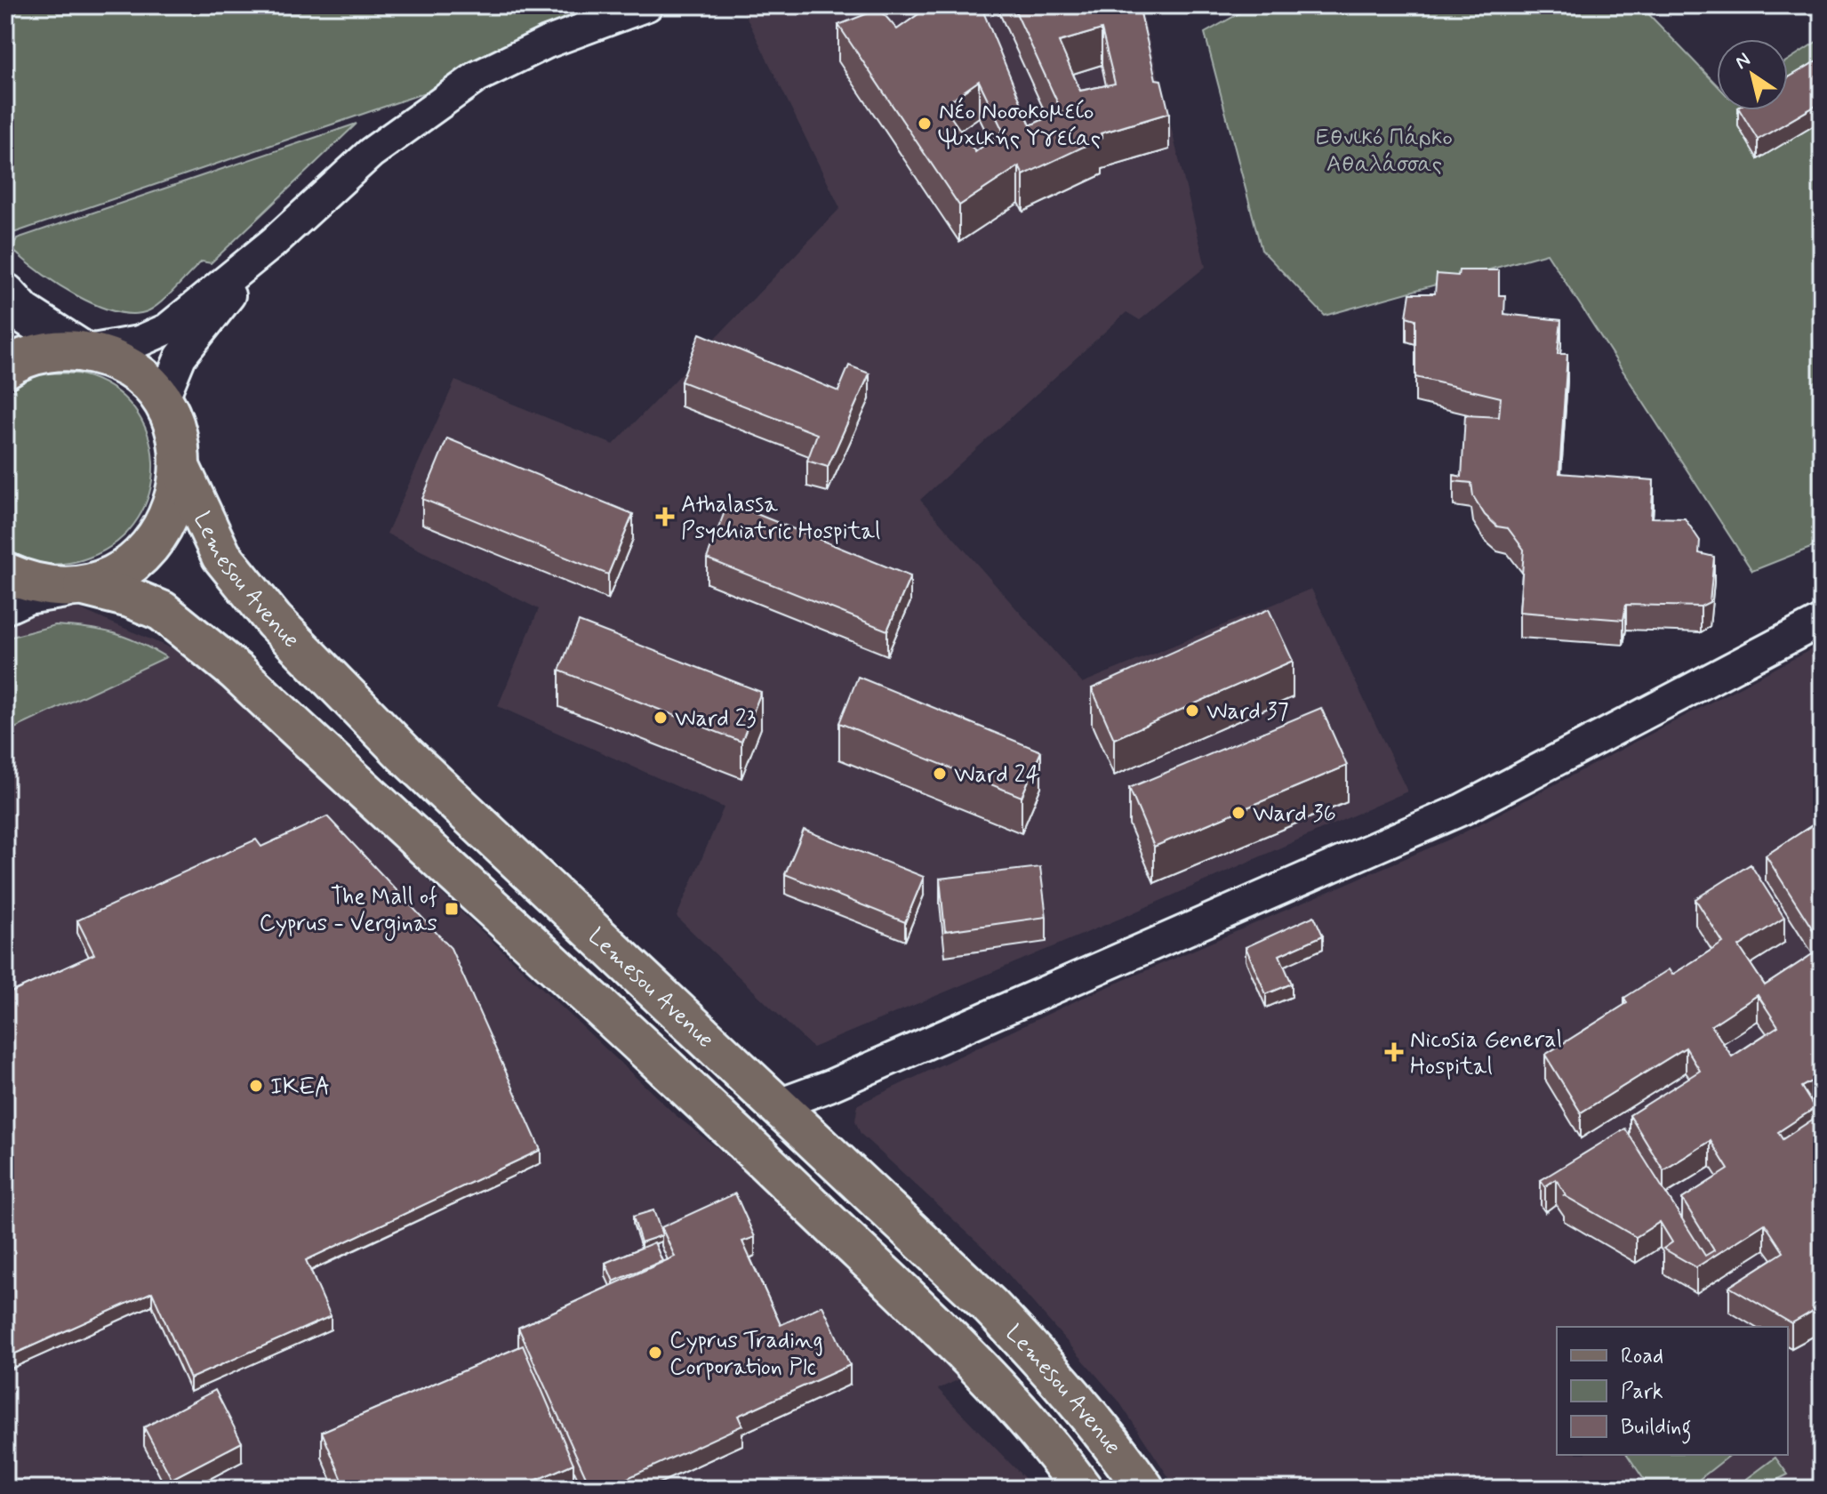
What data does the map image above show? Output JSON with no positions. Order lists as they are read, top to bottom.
{
  "streets": {
    "main road": ["Lemesou Avenue"]
  },
  "parks": ["Εθνικό Πάρκο Αθαλάσσας"],
  "places": {
    "other": [
      "Νέο Νοσοκομείο Ψυχικής Υγείας",
      "Ward 37",
      "Ward 23",
      "Ward 24",
      "Ward 36",
      "IKEA",
      "Cyprus Trading Corporation Plc"
    ],
    "health": ["Athalassa Psychiatric Hospital", "Nicosia General Hospital"],
    "transit": ["The Mall of Cyprus - Verginas"]
  },
  "legend": ["Road", "Park", "Building"],
  "north": "top left"
}
